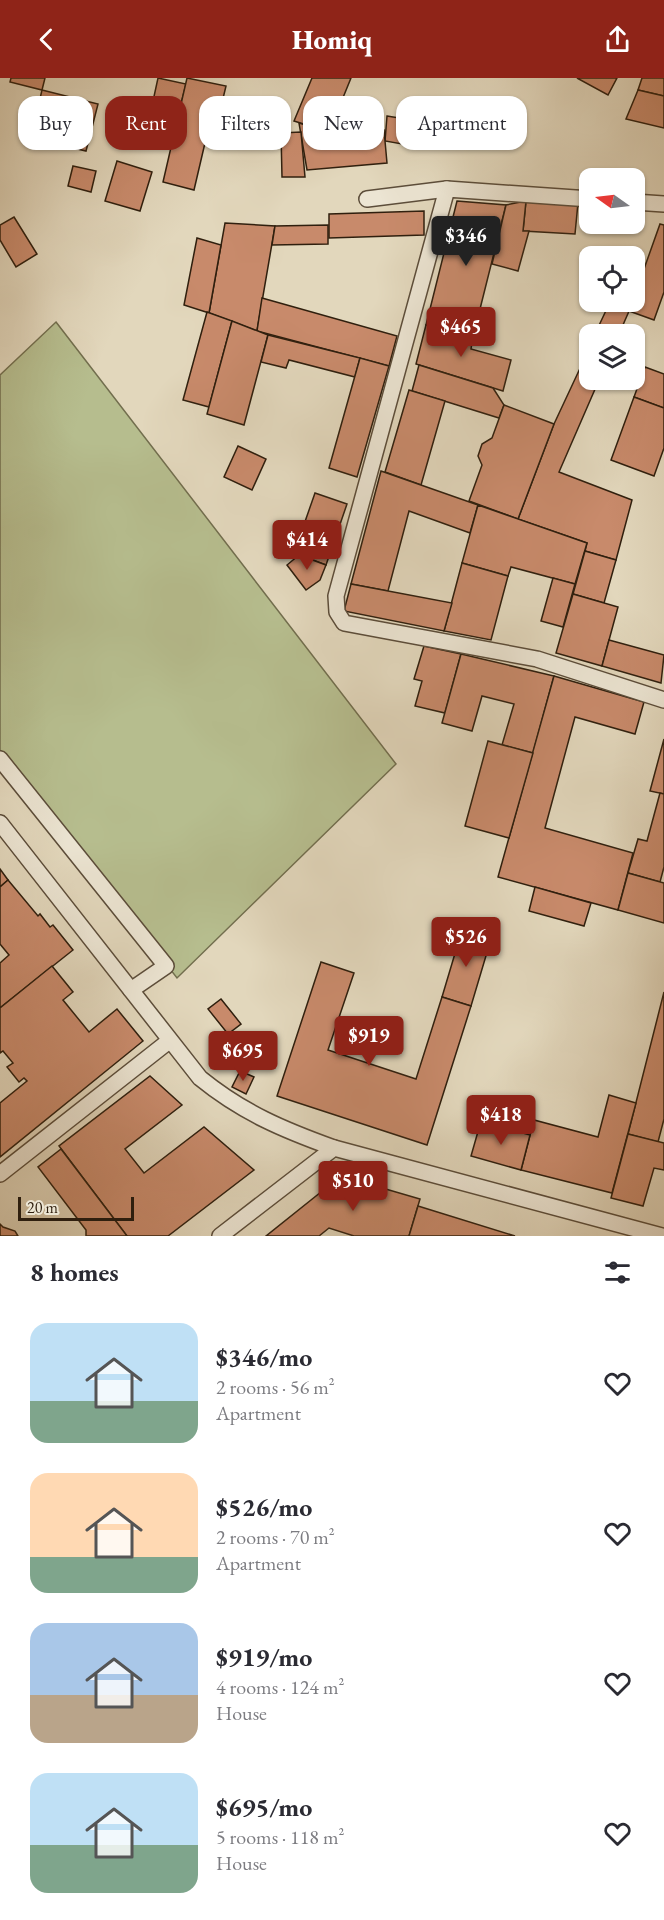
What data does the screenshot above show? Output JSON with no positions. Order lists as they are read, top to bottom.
{
  "scale_bar": "20 m",
  "north": "left",
  "page": {
    "header": "Homiq",
    "chip": [
      "Buy",
      "Rent",
      "Filters",
      "New",
      "Apartment"
    ],
    "price": [
      "$346",
      "$465",
      "$414",
      "$526",
      "$919",
      "$695",
      "$418",
      "$510"
    ],
    "scale": "20 m",
    "heading": "8 homes",
    "list": [
      {
        "name": "$346/mo",
        "note": "2 rooms · 56 m² · Apartment"
      },
      {
        "name": "$526/mo",
        "note": "2 rooms · 70 m² · Apartment"
      },
      {
        "name": "$919/mo",
        "note": "4 rooms · 124 m² · House"
      },
      {
        "name": "$695/mo",
        "note": "5 rooms · 118 m² · House"
      }
    ]
  }
}
